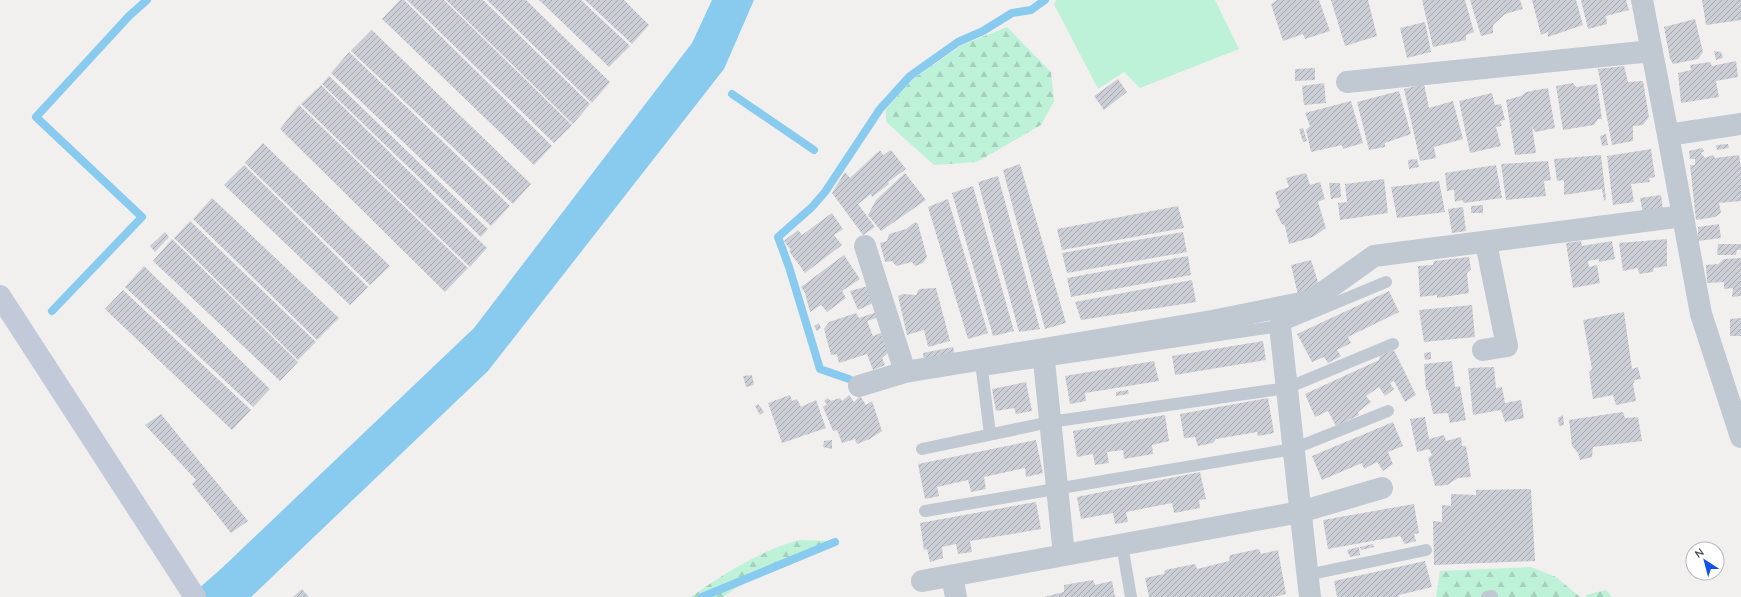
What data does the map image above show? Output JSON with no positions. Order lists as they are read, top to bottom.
{
  "north": "top left"
}
